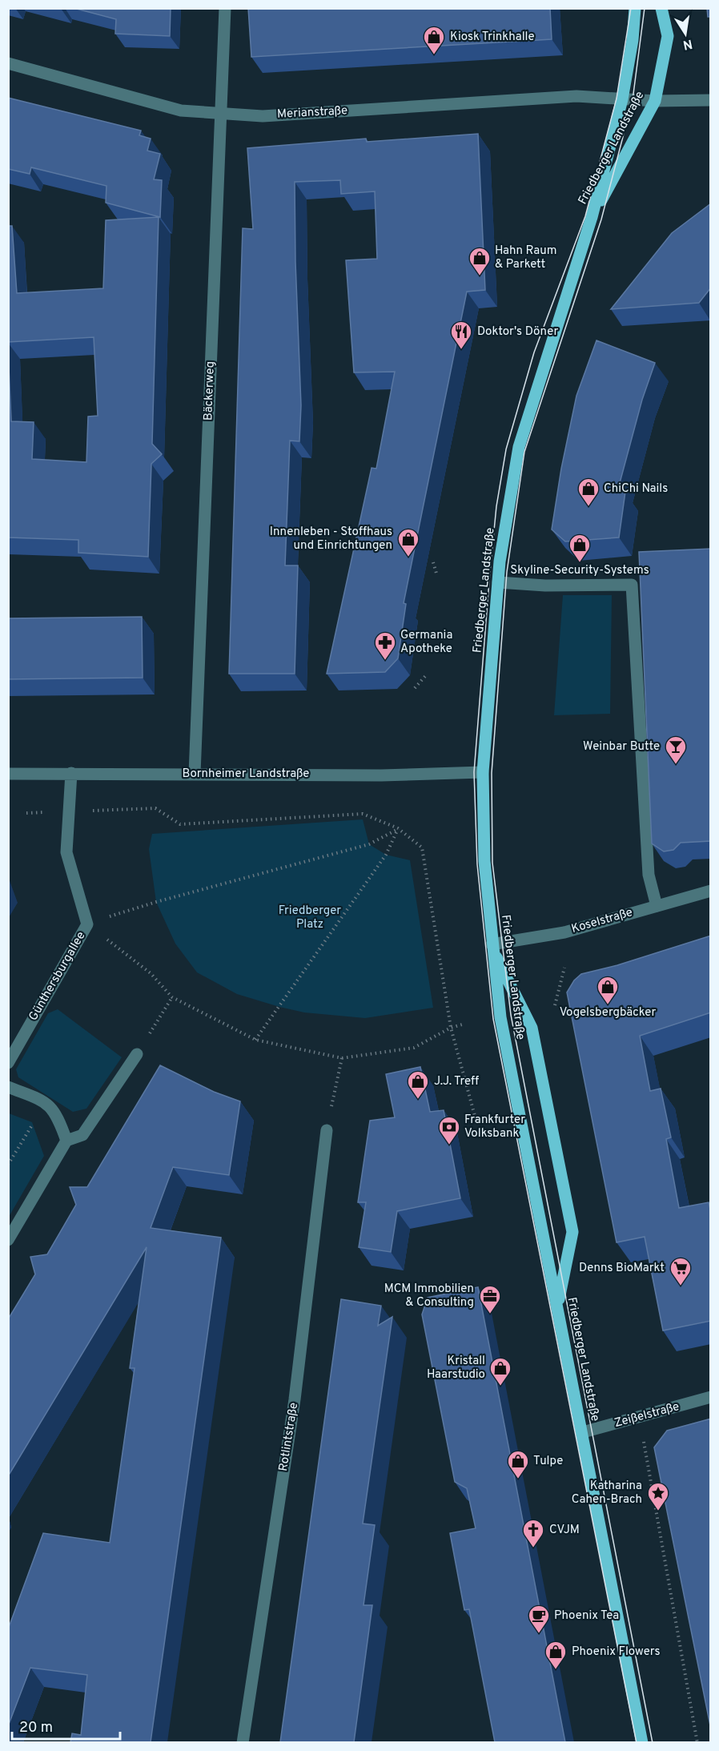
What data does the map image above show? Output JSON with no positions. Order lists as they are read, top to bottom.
{
  "streets": {
    "main road": ["Friedberger Landstraße"],
    "street": [
      "Merianstraße",
      "Bäckerweg",
      "Bornheimer Landstraße",
      "Koselstraße",
      "Günthersburgallee",
      "Zeißelstraße",
      "Rotlintstraße"
    ]
  },
  "crossings": [
    ["Merianstraße", "Friedberger Landstraße"],
    ["Merianstraße", "Bäckerweg"],
    ["Friedberger Landstraße", "Bornheimer Landstraße"],
    ["Friedberger Landstraße", "Koselstraße"],
    ["Friedberger Landstraße", "Zeißelstraße"],
    ["Bäckerweg", "Bornheimer Landstraße"],
    ["Bornheimer Landstraße", "Günthersburgallee"]
  ],
  "parks": ["Friedberger Platz"],
  "places": {
    "shop": [
      "Kiosk Trinkhalle",
      "Hahn Raum & Parkett",
      "ChiChi Nails",
      "Innenleben - Stoffhaus und Einrichtungen",
      "Skyline-Security-Systems",
      "Vogelsbergbäcker",
      "J.J. Treff",
      "Kristall Haarstudio",
      "Tulpe",
      "Phoenix Flowers"
    ],
    "restaurant": ["Doktor's Döner"],
    "pharmacy": ["Germania Apotheke"],
    "bar": ["Weinbar Butte"],
    "bank": ["Frankfurter Volksbank"],
    "supermarket": ["Denns BioMarkt"],
    "office": ["MCM Immobilien & Consulting"],
    "place": ["Katharina Cahen-Brach"],
    "church": ["CVJM"],
    "cafe": ["Phoenix Tea"]
  },
  "scale_bar": "20 m",
  "north": "bottom"
}
